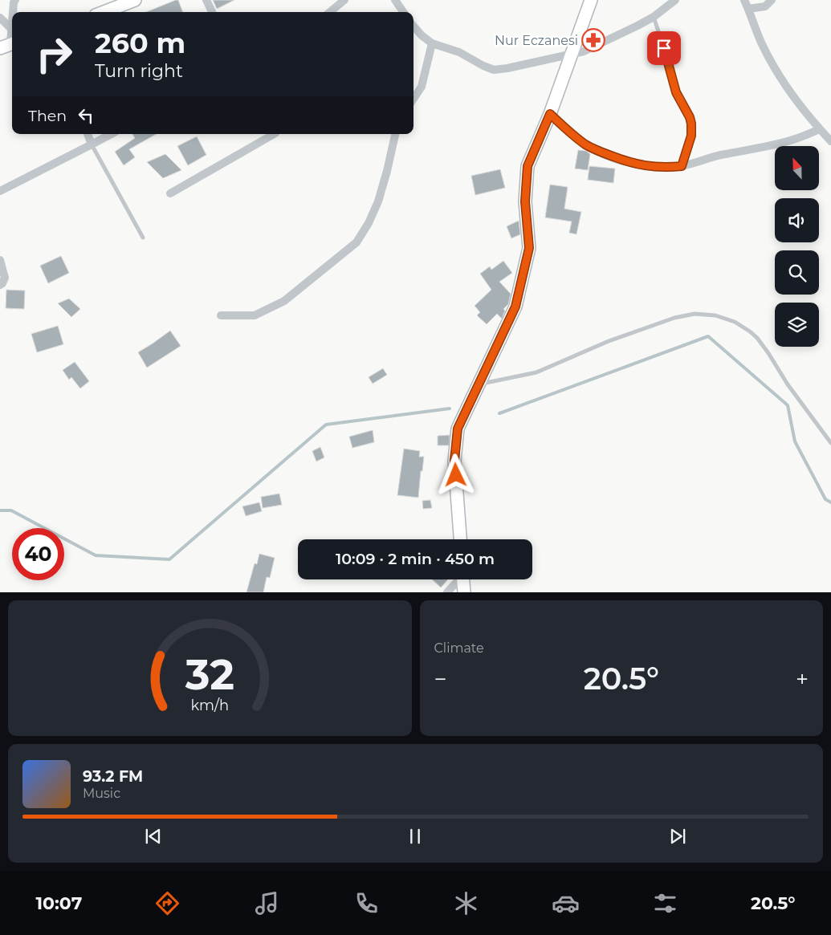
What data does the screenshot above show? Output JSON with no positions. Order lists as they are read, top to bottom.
{
  "places": {
    "pharmacy": ["Nur Eczanesi"]
  },
  "north": "top",
  "page": {
    "turn": ["260 m", "Turn right"],
    "then": "Then",
    "limit": "40",
    "trip": "10:09 · 2 min · 450 m",
    "tile": "Climate",
    "heat": ["−", "20.5°", "+"],
    "song": ["93.2 FM", "Music"],
    "tabs": ["10:07", "20.5°"],
    "gauge": ["32", "km/h"]
  }
}
